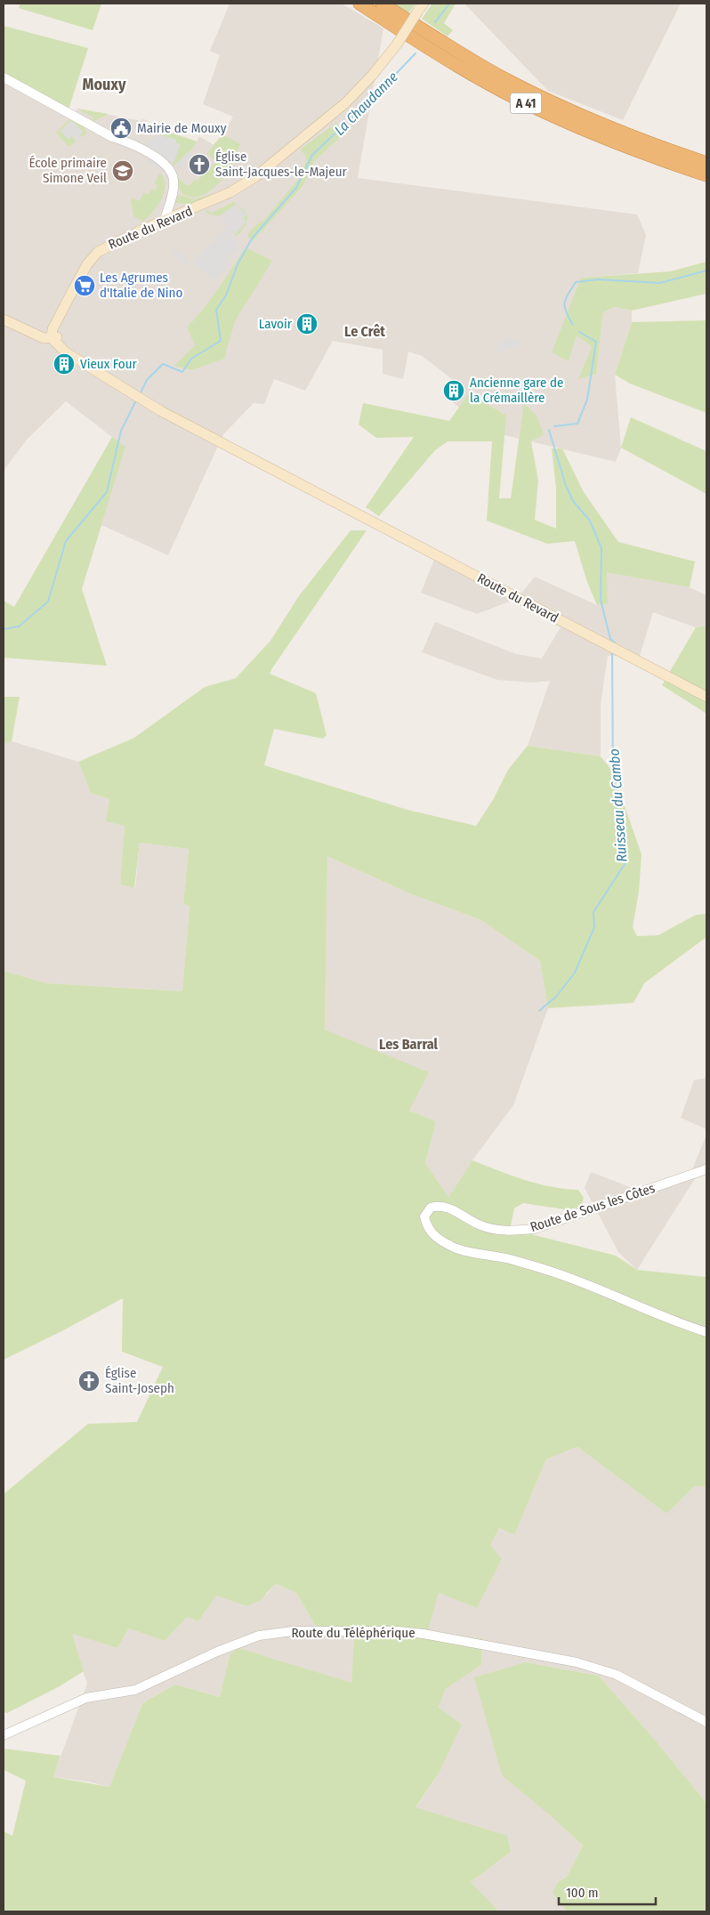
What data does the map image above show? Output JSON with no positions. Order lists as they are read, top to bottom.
{
  "streets": {
    "highway": ["A 41"],
    "main road": ["Route du Revard"],
    "street": ["Route de Sous les Côtes", "Route du Téléphérique"]
  },
  "districts": ["Mouxy", "Le Crêt", "Les Barral"],
  "water": ["La Chaudanne", "Ruisseau du Cambo"],
  "places": {
    "public building": ["Mairie de Mouxy"],
    "church": ["Église Saint-Jacques-le-Majeur", "Église Saint-Joseph"],
    "school or university": ["École primaire Simone Veil"],
    "supermarket": ["Les Agrumes d'Italie de Nino"],
    "building": ["Lavoir", "Vieux Four", "Ancienne gare de la Crémaillère"]
  },
  "scale_bar": "100 m"
}
